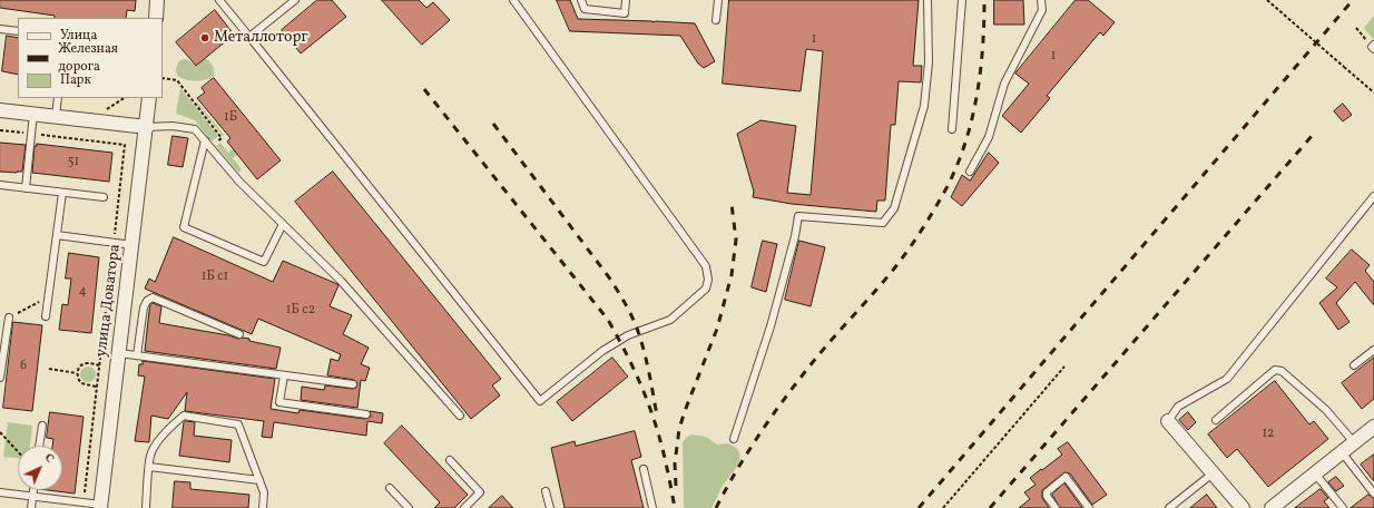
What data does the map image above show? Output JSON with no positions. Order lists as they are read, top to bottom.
{
  "streets": {
    "street": ["улица Доватора"]
  },
  "places": ["Металлоторг"],
  "house_numbers": [
    "1",
    "1",
    "1Б",
    "51",
    "1Б с1",
    "4",
    "1Б с2",
    "6",
    "12"
  ],
  "legend": ["Улица", "Железная дорога", "Парк"],
  "north": "top right"
}
